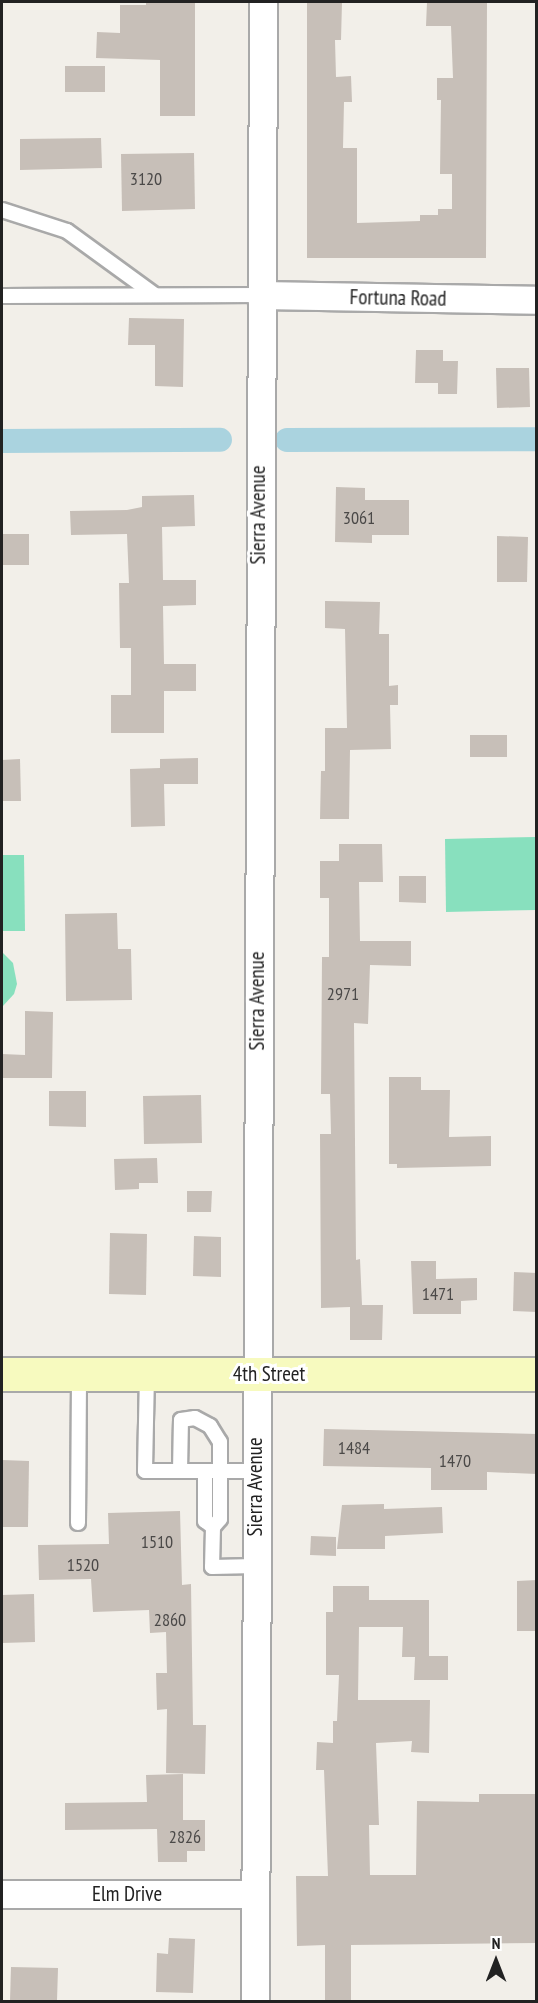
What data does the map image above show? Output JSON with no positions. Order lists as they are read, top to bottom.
{
  "streets": {
    "street": [
      "Fortuna Road",
      "Sierra Avenue",
      "4th Street",
      "Elm Drive"
    ]
  },
  "crossings": [
    ["Fortuna Road", "Sierra Avenue"],
    ["Sierra Avenue", "4th Street"],
    ["Sierra Avenue", "Elm Drive"]
  ],
  "house_numbers": [
    "3120",
    "3061",
    "2971",
    "1471",
    "1484",
    "1470",
    "1510",
    "1520",
    "2860",
    "2826"
  ],
  "north": "top"
}
